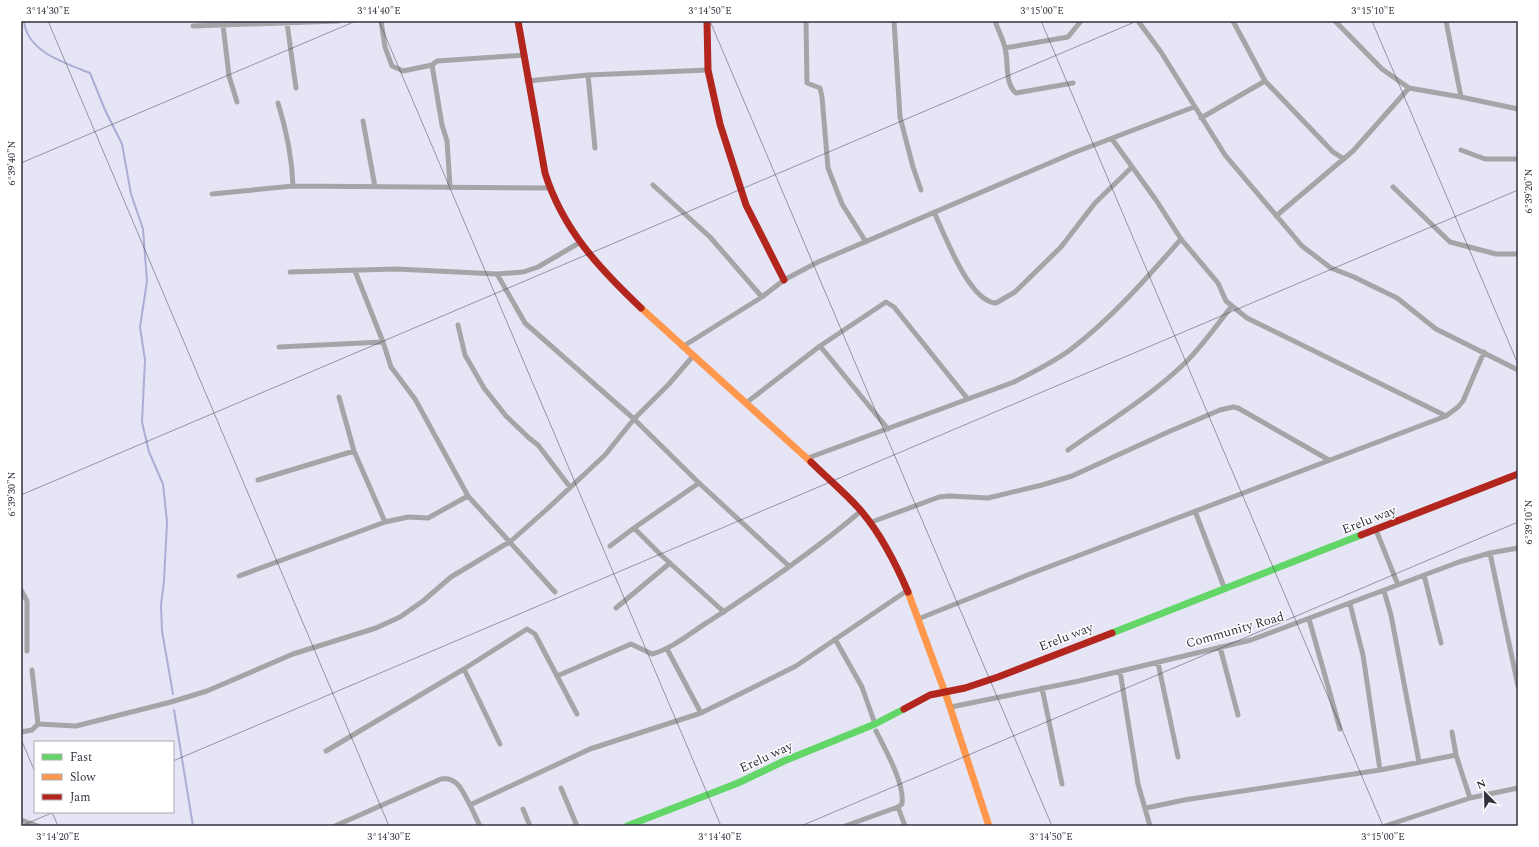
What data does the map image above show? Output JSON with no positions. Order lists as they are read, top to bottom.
{
  "streets": {
    "street": ["Erelu way", "Community Road"]
  },
  "legend": ["Fast", "Slow", "Jam"],
  "north": "top left",
  "coordinates": [
    "3°14'30\"E",
    "3°14'40\"E",
    "3°14'50\"E",
    "3°15'00\"E",
    "3°15'10\"E",
    "6°39'40\"N",
    "6°39'20\"N",
    "6°39'30\"N",
    "6°39'10\"N",
    "3°14'20\"E"
  ]
}
